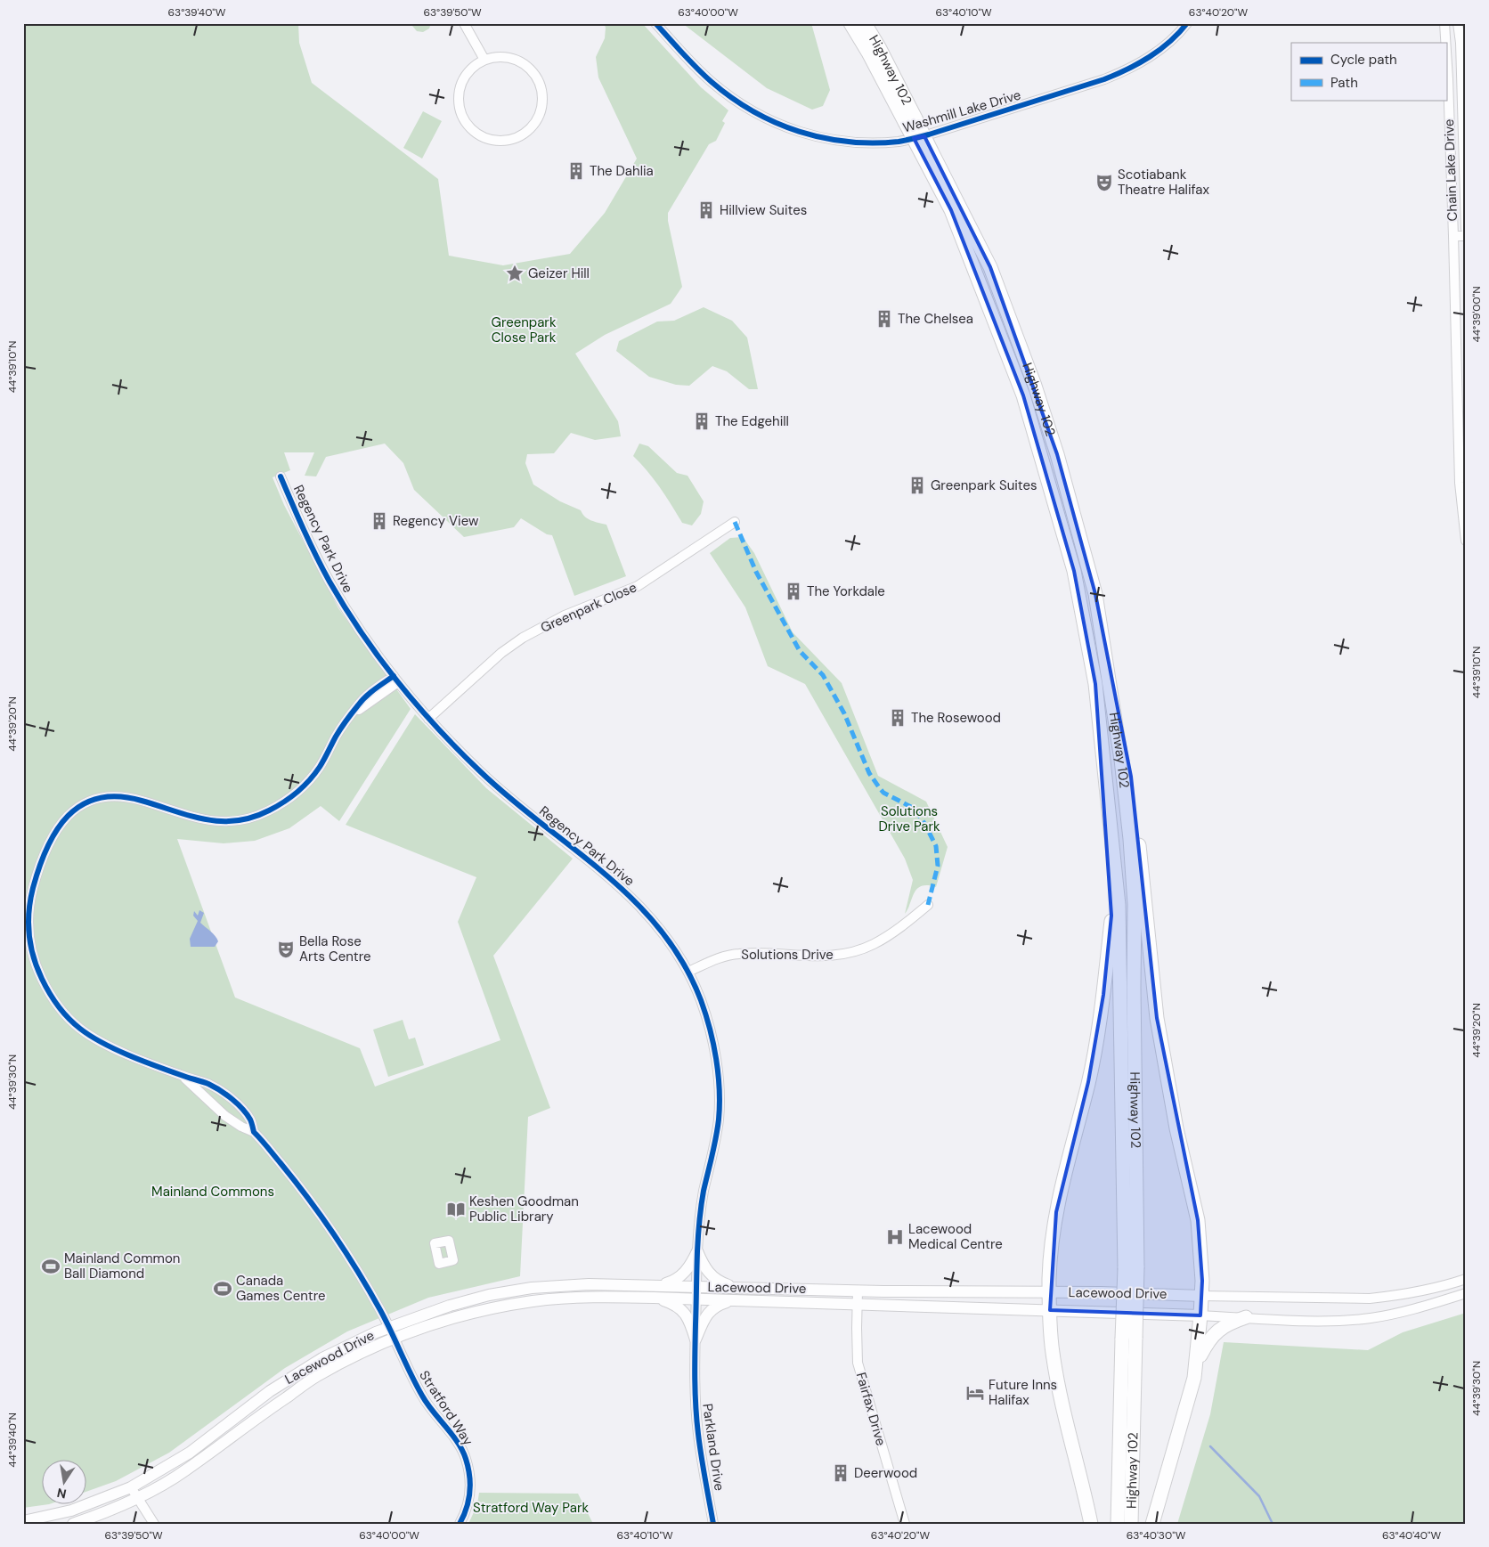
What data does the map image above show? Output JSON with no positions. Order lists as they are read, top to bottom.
{
  "streets": {
    "highway": ["Highway 102"],
    "main road": ["Lacewood Drive"],
    "street": [
      "Washmill Lake Drive",
      "Chain Lake Drive",
      "Regency Park Drive",
      "Greenpark Close",
      "Solutions Drive",
      "Stratford Way",
      "Fairfax Drive",
      "Parkland Drive"
    ]
  },
  "crossings": [
    ["Regency Park Drive", "Greenpark Close"],
    ["Regency Park Drive", "Solutions Drive"],
    ["Regency Park Drive", "Lacewood Drive"],
    ["Regency Park Drive", "Parkland Drive"],
    ["Lacewood Drive", "Stratford Way"],
    ["Lacewood Drive", "Fairfax Drive"],
    ["Lacewood Drive", "Parkland Drive"]
  ],
  "parks": [
    "Greenpark Close Park",
    "Solutions Drive Park",
    "Mainland Commons",
    "Stratford Way Park"
  ],
  "places": {
    "building": [
      "The Dahlia",
      "Hillview Suites",
      "The Chelsea",
      "The Edgehill",
      "Greenpark Suites",
      "Regency View",
      "The Yorkdale",
      "The Rosewood",
      "Deerwood"
    ],
    "theatre": ["Scotiabank Theatre Halifax", "Bella Rose Arts Centre"],
    "place": ["Geizer Hill"],
    "library": ["Keshen Goodman Public Library"],
    "hospital": ["Lacewood Medical Centre"],
    "sports": ["Mainland Common Ball Diamond", "Canada Games Centre"],
    "hotel": ["Future Inns Halifax"]
  },
  "legend": ["Cycle path", "Path"],
  "north": "bottom",
  "coordinates": [
    "63°39'40\"W",
    "63°39'50\"W",
    "63°40'00\"W",
    "63°40'10\"W",
    "63°40'20\"W",
    "44°39'00\"N",
    "44°39'10\"N",
    "44°39'20\"N",
    "44°39'30\"N",
    "44°39'40\"N",
    "63°40'30\"W",
    "63°40'40\"W"
  ]
}
